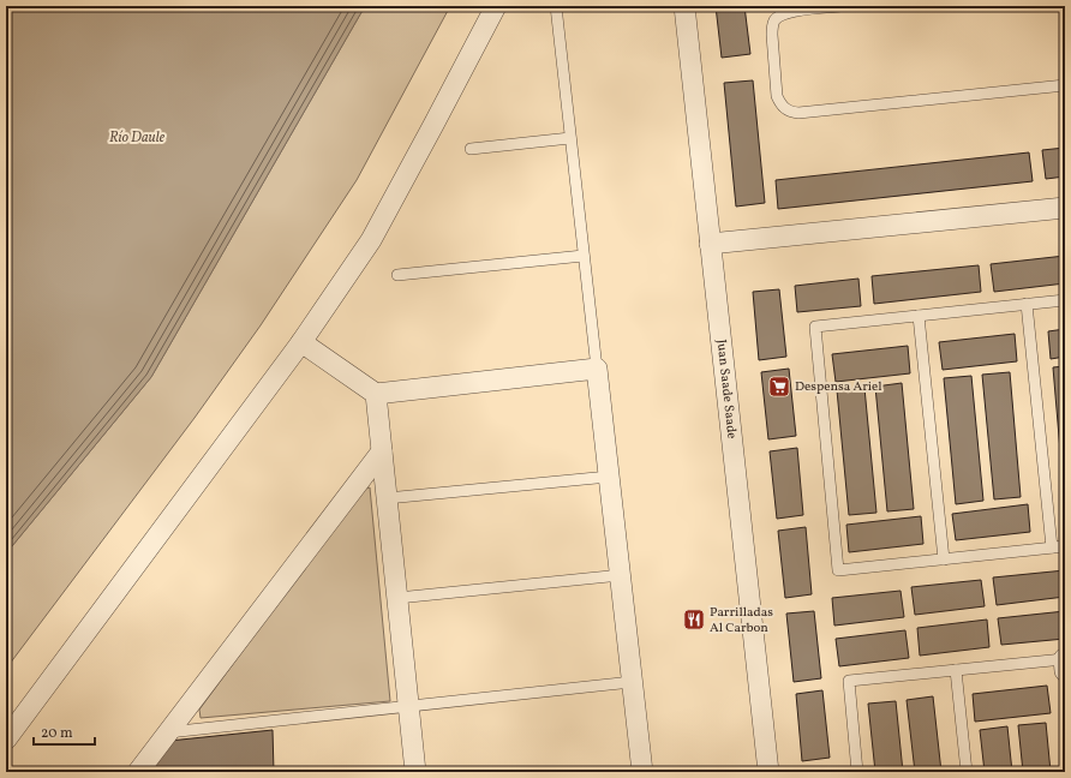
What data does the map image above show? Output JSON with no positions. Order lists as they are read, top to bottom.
{
  "streets": {
    "street": ["Juan Saade Saade"]
  },
  "water": ["Río Daule"],
  "places": {
    "supermarket": ["Despensa Ariel"],
    "restaurant": ["Parrilladas Al Carbon"]
  },
  "scale_bar": "20 m"
}
